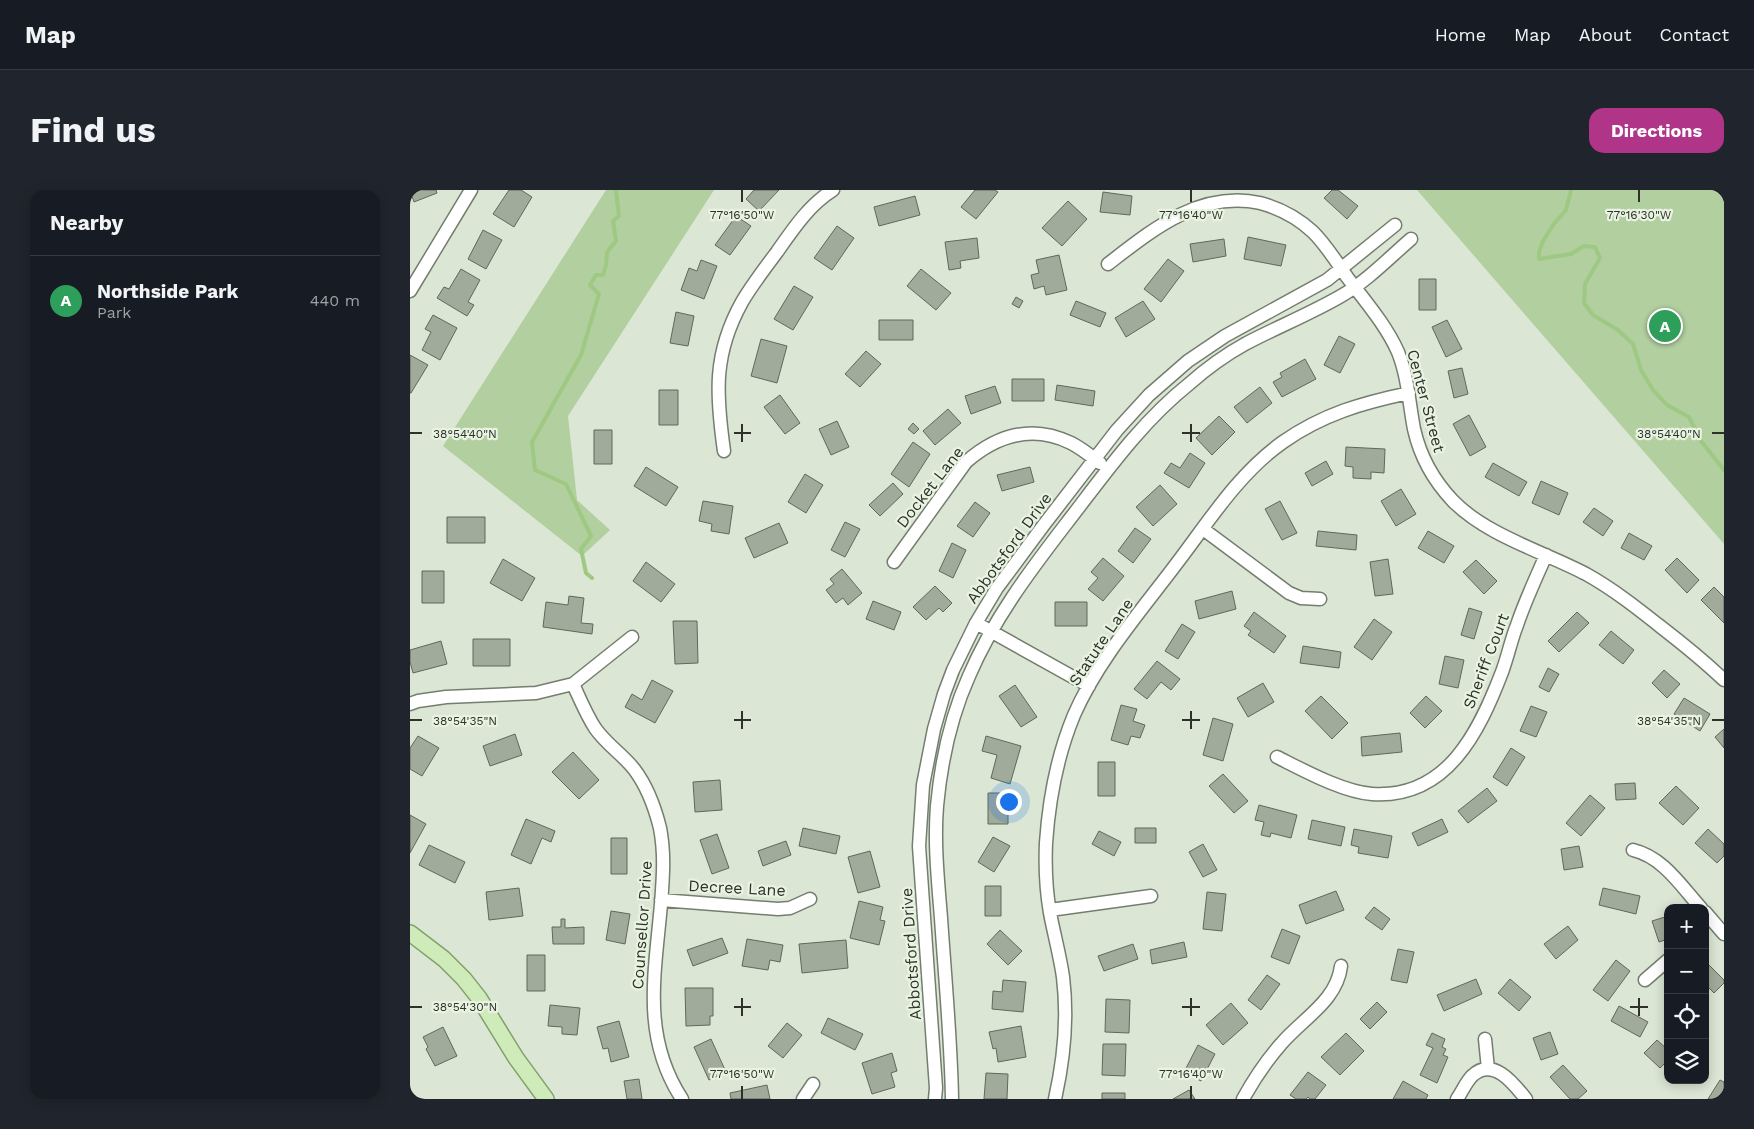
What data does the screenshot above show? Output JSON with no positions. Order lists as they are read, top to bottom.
{
  "streets": {
    "street": [
      "Center Street",
      "Docket Lane",
      "Abbotsford Drive",
      "Statute Lane",
      "Sheriff Court",
      "Decree Lane",
      "Counsellor Drive"
    ]
  },
  "crossings": [
    ["Center Street", "Abbotsford Drive"],
    ["Center Street", "Statute Lane"],
    ["Center Street", "Sheriff Court"],
    ["Docket Lane", "Abbotsford Drive"],
    ["Decree Lane", "Counsellor Drive"]
  ],
  "page": {
    "header": "Map",
    "nav": [
      "Home",
      "Map",
      "About",
      "Contact"
    ],
    "buttons": "Directions",
    "title": "Find us",
    "heading": "Nearby",
    "list": [
      {
        "mark": "A",
        "name": "Northside Park",
        "note": "Park",
        "value": "440 m"
      }
    ],
    "pins": "A",
    "map_buttons": ["+", "−"]
  },
  "coordinates": [
    "77°16'50\"W",
    "77°16'40\"W",
    "77°16'30\"W",
    "38°54'40\"N",
    "38°54'35\"N",
    "38°54'30\"N"
  ]
}
